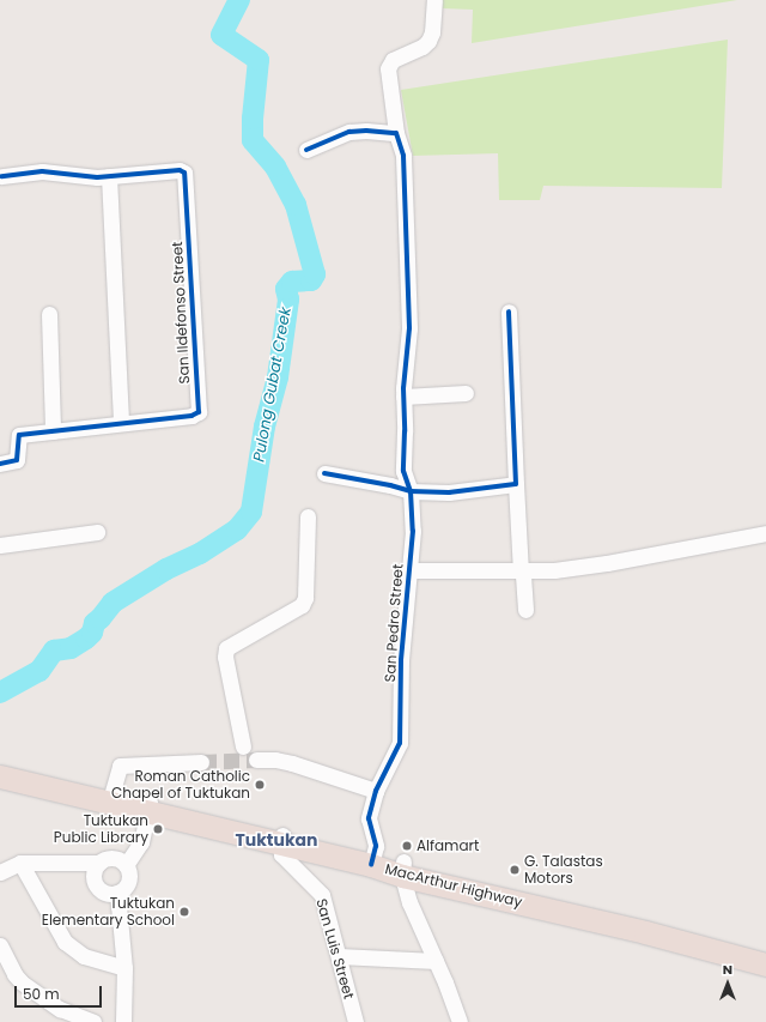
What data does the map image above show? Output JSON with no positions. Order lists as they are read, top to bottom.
{
  "streets": {
    "highway": ["MacArthur Highway"],
    "street": ["San Ildefonso Street", "San Pedro Street", "San Luis Street"]
  },
  "crossings": [
    ["San Pedro Street", "MacArthur Highway"],
    ["MacArthur Highway", "San Luis Street"]
  ],
  "districts": ["Tuktukan"],
  "water": ["Pulong Gubat Creek"],
  "places": [
    "Roman Catholic Chapel of Tuktukan",
    "Tuktukan Public Library",
    "Alfamart",
    "G. Talastas Motors",
    "Tuktukan Elementary School"
  ],
  "scale_bar": "50 m",
  "north": "top"
}
